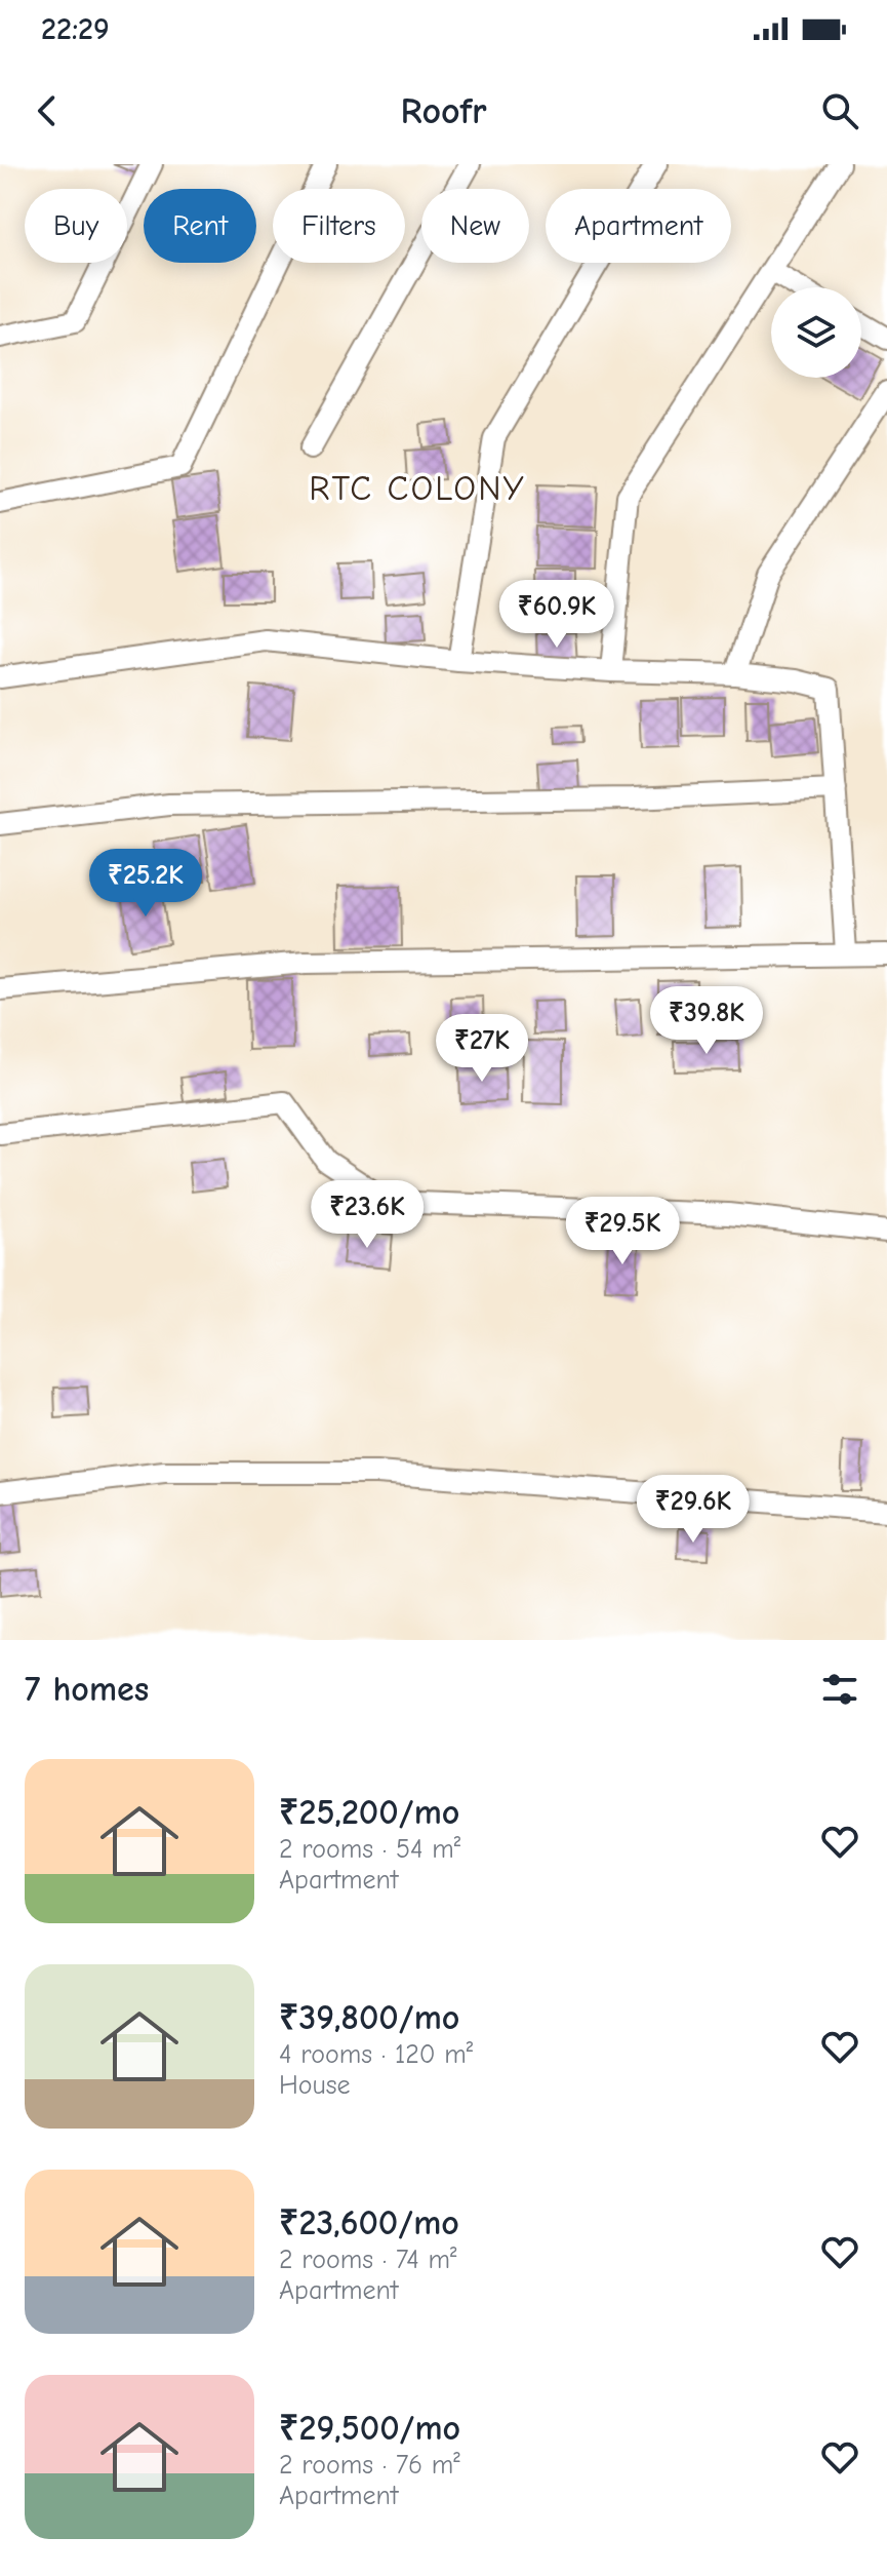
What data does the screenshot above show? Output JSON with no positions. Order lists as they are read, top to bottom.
{
  "districts": ["RTC COLONY"],
  "page": {
    "status": "22:29",
    "header": "Roofr",
    "chip": [
      "Buy",
      "Rent",
      "Filters",
      "New",
      "Apartment"
    ],
    "price": [
      "₹60.9K",
      "₹25.2K",
      "₹39.8K",
      "₹27K",
      "₹23.6K",
      "₹29.5K",
      "₹29.6K"
    ],
    "heading": "7 homes",
    "list": [
      {
        "name": "₹25,200/mo",
        "note": "2 rooms · 54 m² · Apartment"
      },
      {
        "name": "₹39,800/mo",
        "note": "4 rooms · 120 m² · House"
      },
      {
        "name": "₹23,600/mo",
        "note": "2 rooms · 74 m² · Apartment"
      },
      {
        "name": "₹29,500/mo",
        "note": "2 rooms · 76 m² · Apartment"
      }
    ]
  }
}
